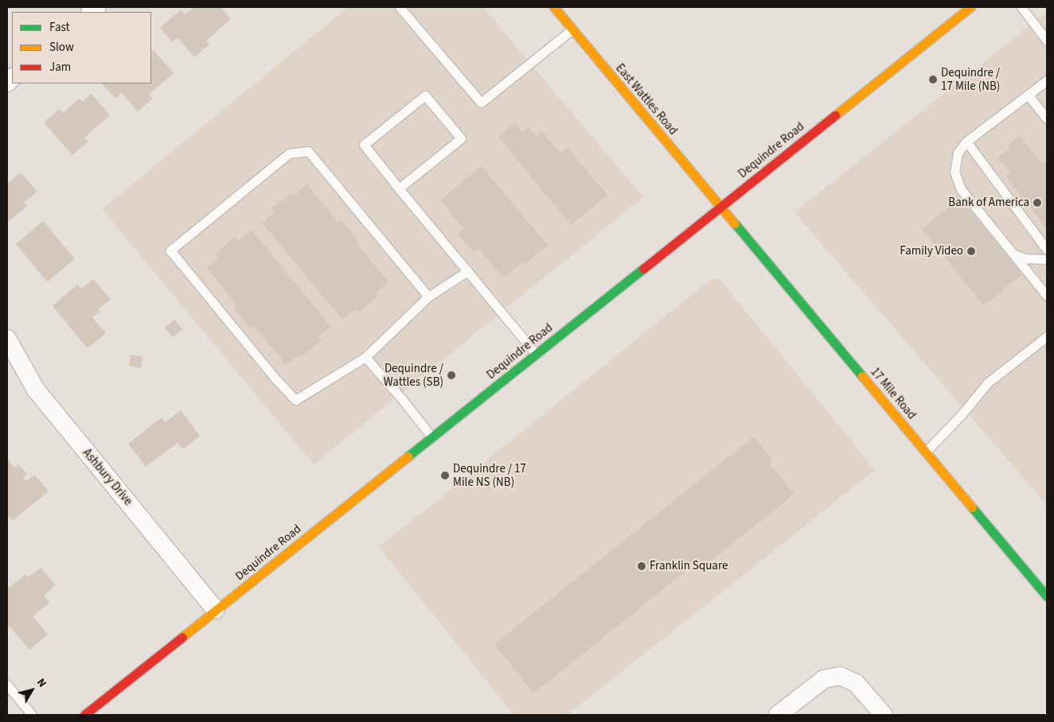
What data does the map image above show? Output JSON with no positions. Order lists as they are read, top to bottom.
{
  "streets": {
    "main road": ["East Wattles Road", "Dequindre Road", "17 Mile Road"],
    "street": ["Ashbury Drive"]
  },
  "crossings": [
    ["East Wattles Road", "Dequindre Road"],
    ["East Wattles Road", "17 Mile Road"],
    ["Dequindre Road", "17 Mile Road"],
    ["Dequindre Road", "Ashbury Drive"]
  ],
  "places": [
    "Dequindre / 17 Mile (NB)",
    "Bank of America",
    "Family Video",
    "Dequindre / Wattles (SB)",
    "Dequindre / 17 Mile NS (NB)",
    "Franklin Square"
  ],
  "legend": ["Fast", "Slow", "Jam"],
  "north": "top right"
}
